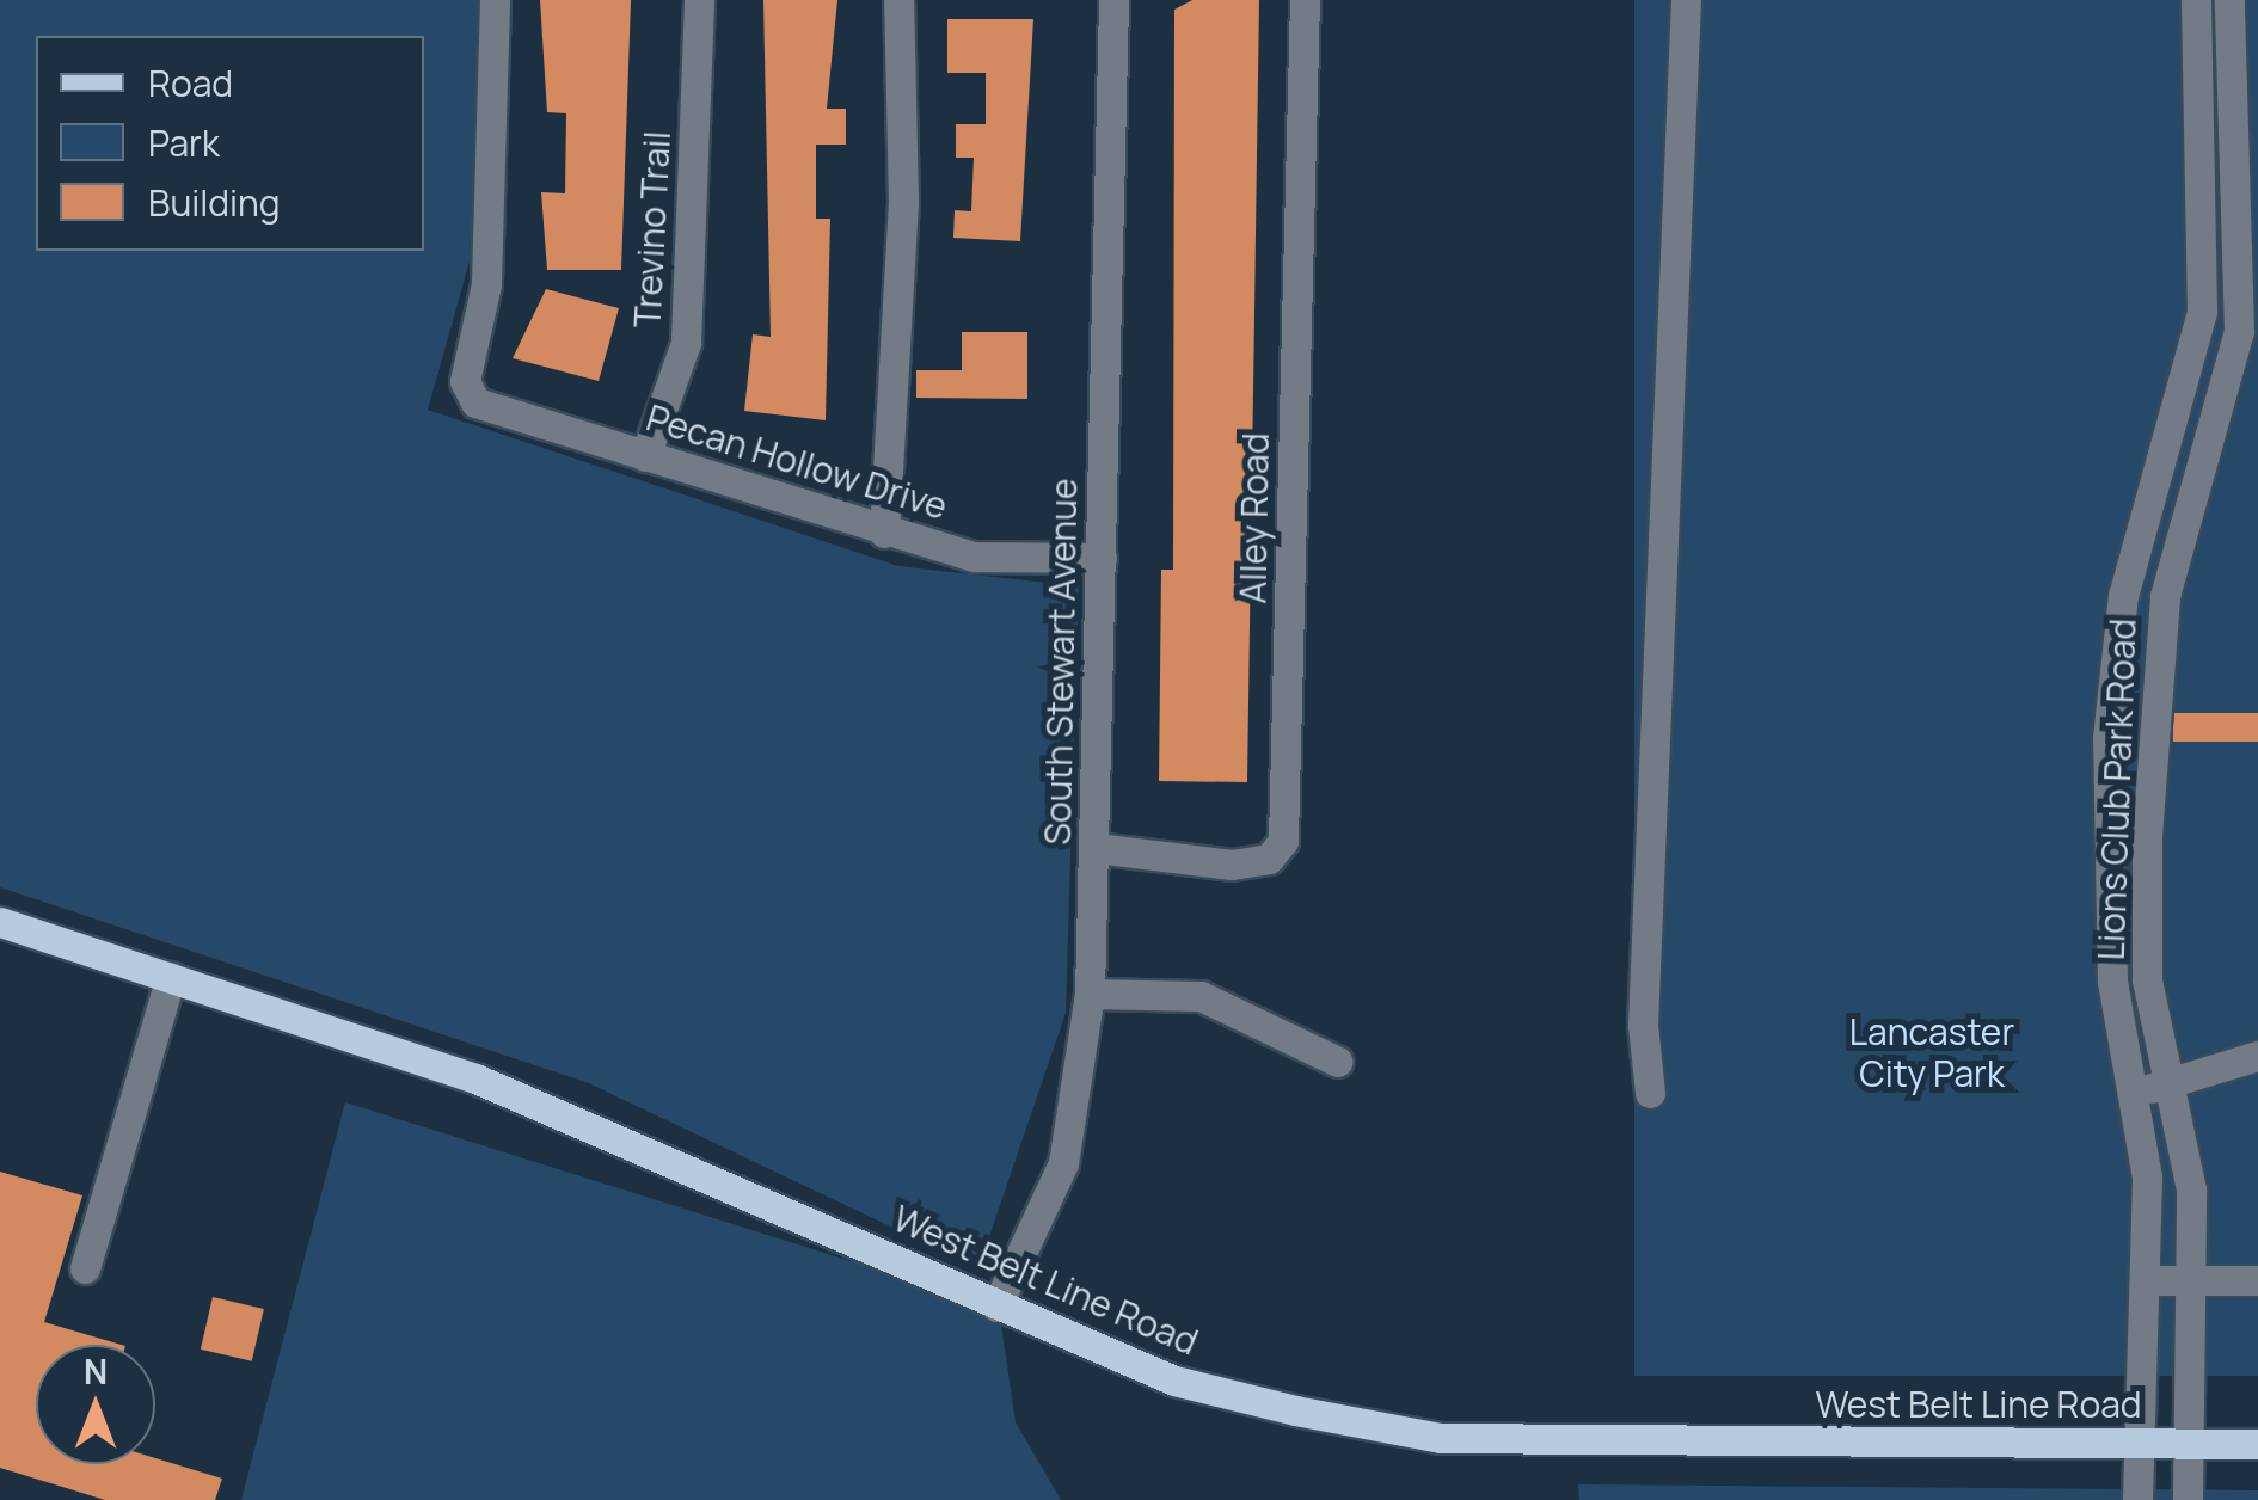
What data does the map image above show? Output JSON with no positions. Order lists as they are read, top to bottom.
{
  "streets": {
    "main road": ["West Belt Line Road"],
    "street": [
      "Trevino Trail",
      "Pecan Hollow Drive",
      "Alley Road",
      "South Stewart Avenue",
      "Lions Club Park Road"
    ]
  },
  "crossings": [
    ["Trevino Trail", "Pecan Hollow Drive"],
    ["Pecan Hollow Drive", "South Stewart Avenue"],
    ["Alley Road", "South Stewart Avenue"],
    ["South Stewart Avenue", "West Belt Line Road"],
    ["Lions Club Park Road", "West Belt Line Road"]
  ],
  "parks": ["Lancaster City Park"],
  "legend": ["Road", "Park", "Building"],
  "north": "top"
}
